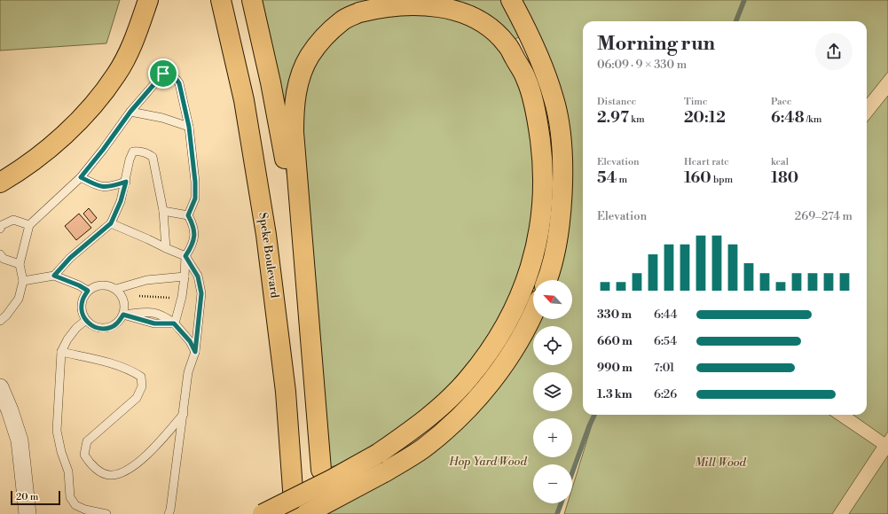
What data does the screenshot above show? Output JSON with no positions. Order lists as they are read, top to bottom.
{
  "streets": {
    "highway": ["Speke Boulevard"]
  },
  "parks": ["Hop Yard Wood", "Mill Wood"],
  "scale_bar": "20 m",
  "north": "top left",
  "page": {
    "heading": ["Morning run", "06:09 · 9 × 330 m"],
    "stats": [
      ["Distance", "2.97 km"],
      ["Time", "20:12"],
      ["Pace", "6:48 /km"],
      ["Elevation", "54 m"],
      ["Heart rate", "160 bpm"],
      ["kcal", "180"]
    ],
    "chart": ["Elevation", "269–274 m"],
    "map_buttons": ["+", "−"],
    "list": [
      {
        "name": "330 m",
        "note": "6:44"
      },
      {
        "name": "660 m",
        "note": "6:54"
      },
      {
        "name": "990 m",
        "note": "7:01"
      },
      {
        "name": "1.3 km",
        "note": "6:26"
      }
    ],
    "scale": "20 m"
  }
}
